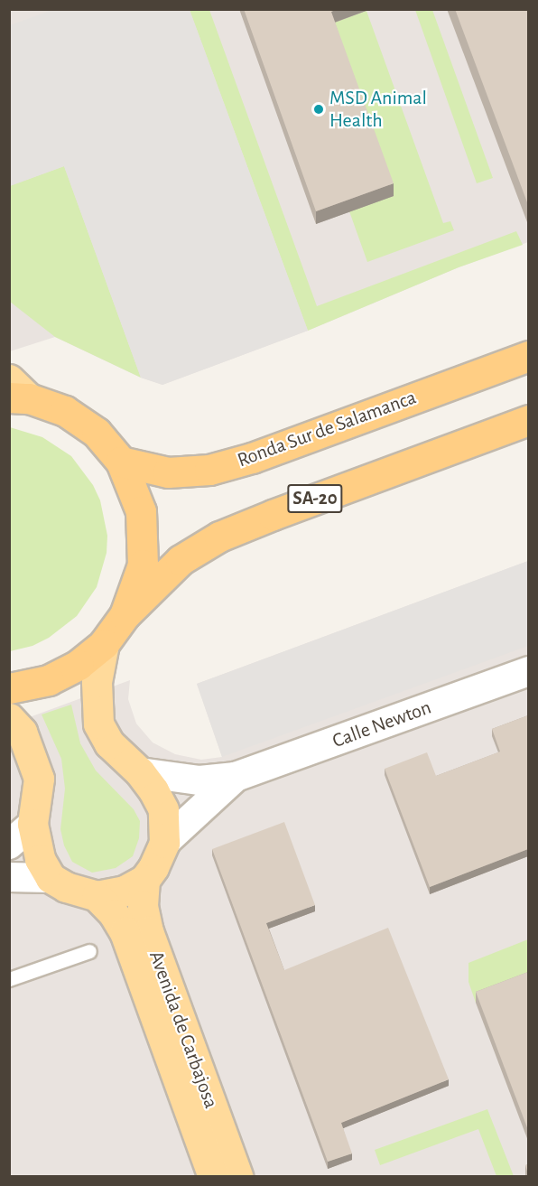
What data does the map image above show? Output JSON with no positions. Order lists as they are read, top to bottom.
{
  "streets": {
    "highway": ["Ronda Sur de Salamanca", "SA-20"],
    "main road": ["Avenida de Carbajosa"],
    "street": ["Calle Newton"]
  },
  "crossings": [
    ["Ronda Sur de Salamanca", "SA-20"],
    ["SA-20", "Avenida de Carbajosa"],
    ["Calle Newton", "Avenida de Carbajosa"]
  ],
  "places": ["MSD Animal Health"]
}
